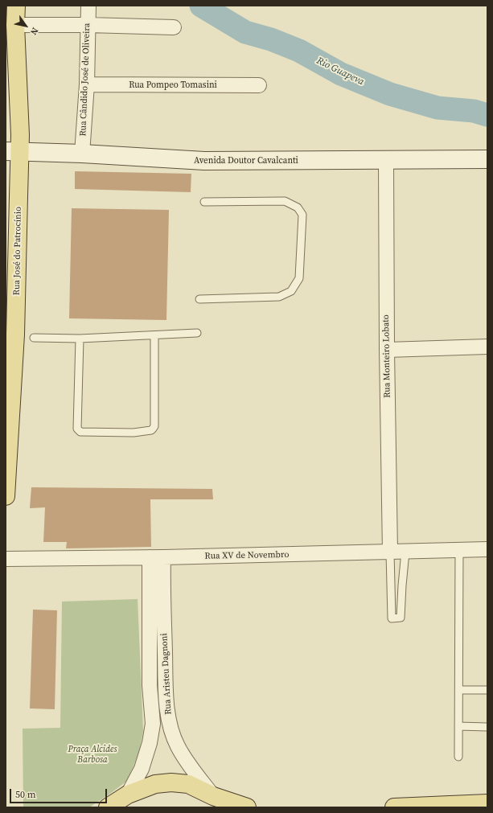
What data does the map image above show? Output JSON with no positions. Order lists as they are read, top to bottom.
{
  "streets": {
    "main road": ["Avenida Doutor Cavalcanti", "Rua José do Patrocínio"],
    "street": [
      "Rua Cândido José de Oliveira",
      "Rua Pompeo Tomasini",
      "Rua Monteiro Lobato",
      "Rua XV de Novembro",
      "Rua Aristeu Dagnoni"
    ]
  },
  "crossings": [
    ["Rua Cândido José de Oliveira", "Rua Pompeo Tomasini"],
    ["Rua Cândido José de Oliveira", "Avenida Doutor Cavalcanti"],
    ["Avenida Doutor Cavalcanti", "Rua José do Patrocínio"],
    ["Avenida Doutor Cavalcanti", "Rua Monteiro Lobato"],
    ["Rua Monteiro Lobato", "Rua XV de Novembro"],
    ["Rua XV de Novembro", "Rua Aristeu Dagnoni"]
  ],
  "water": ["Rio Guapeva"],
  "parks": ["Praça Alcides Barbosa"],
  "scale_bar": "50 m",
  "north": "bottom right"
}
